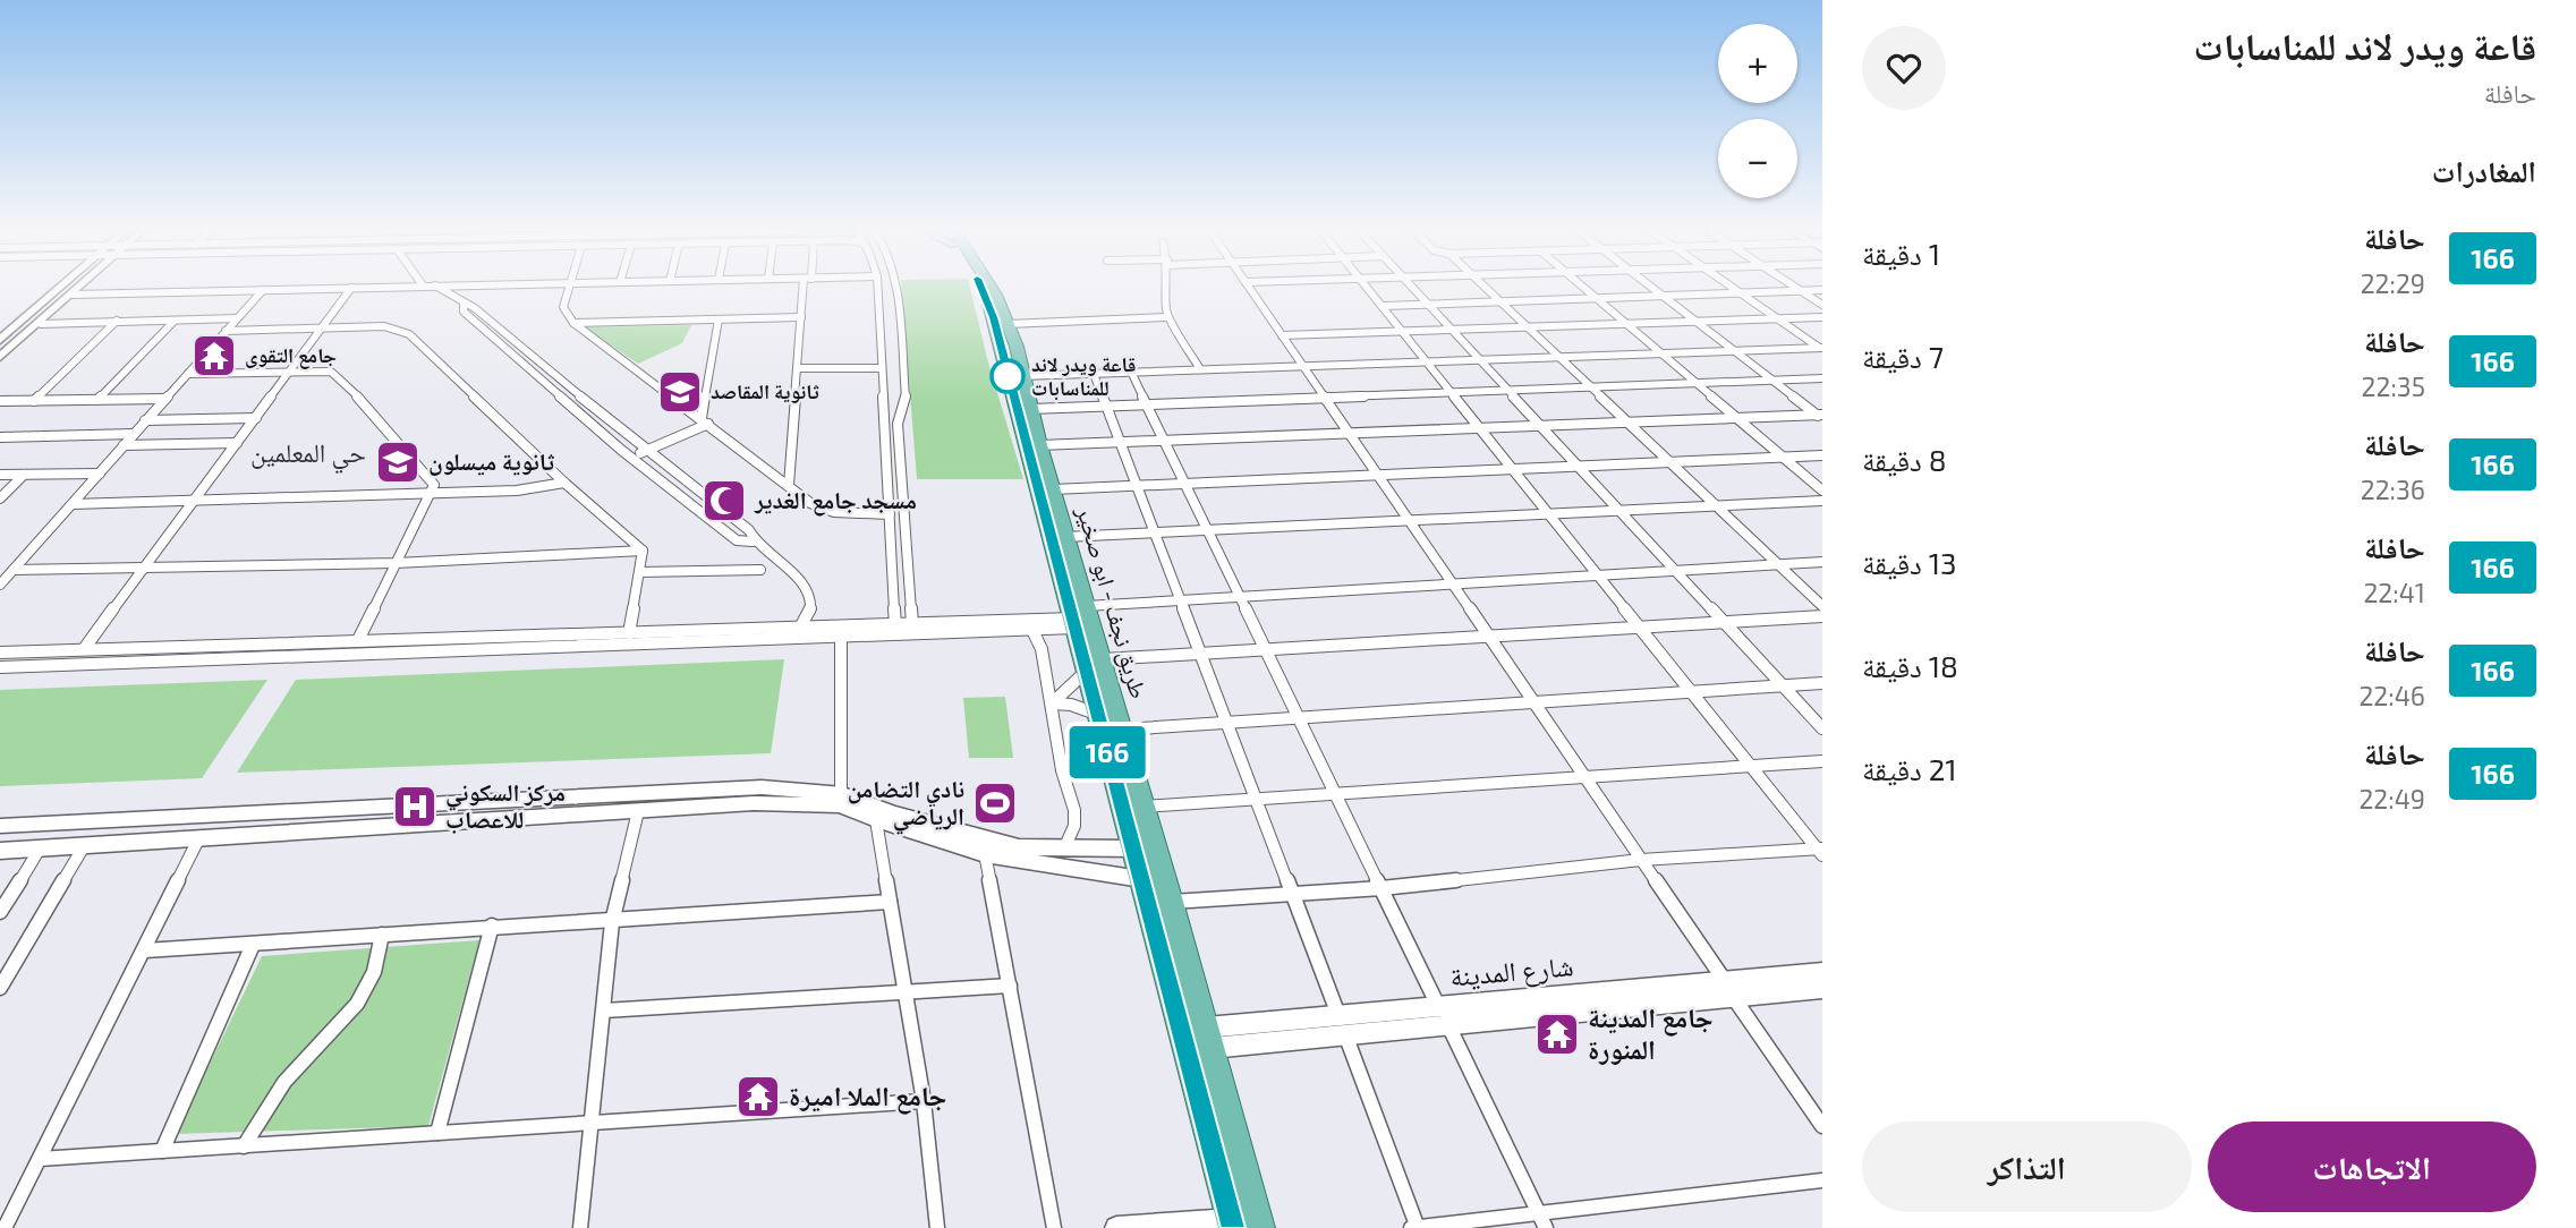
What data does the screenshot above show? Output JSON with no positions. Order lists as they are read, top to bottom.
{
  "streets": {
    "highway": ["طريق نجف - ابو صخير"],
    "main road": ["شارع المدينة"]
  },
  "crossings": [
    ["طريق نجف - ابو صخير", "شارع المدينة"]
  ],
  "districts": ["حي المعلمین"],
  "places": {
    "temple": ["جامع التقوى", "جامع المدينة المنورة", "جامع الملا اميرة"],
    "other": ["قاعة ويدر لاند للمناسابات"],
    "school or university": ["ثانوية المقاصد", "ثانوية ميسلون"],
    "mosque": ["مسجد جامع الغدير"],
    "sports": ["نادي التضامن الرياضي"],
    "hospital": ["مركز السكوني للاعصاب"]
  },
  "lines": ["bus line 166"],
  "page": {
    "heading": [
      ["قاعة ويدر لاند للمناسابات", "حافلة"],
      "المغادرات"
    ],
    "on_map": "166",
    "map_buttons": ["+", "−"],
    "list": [
      {
        "mark": "166",
        "name": "حافلة",
        "note": "22:29",
        "value": "1 دقيقة"
      },
      {
        "mark": "166",
        "name": "حافلة",
        "note": "22:35",
        "value": "7 دقيقة"
      },
      {
        "mark": "166",
        "name": "حافلة",
        "note": "22:36",
        "value": "8 دقيقة"
      },
      {
        "mark": "166",
        "name": "حافلة",
        "note": "22:41",
        "value": "13 دقيقة"
      },
      {
        "mark": "166",
        "name": "حافلة",
        "note": "22:46",
        "value": "18 دقيقة"
      },
      {
        "mark": "166",
        "name": "حافلة",
        "note": "22:49",
        "value": "21 دقيقة"
      }
    ],
    "buttons": ["الاتجاهات", "التذاكر"]
  }
}
